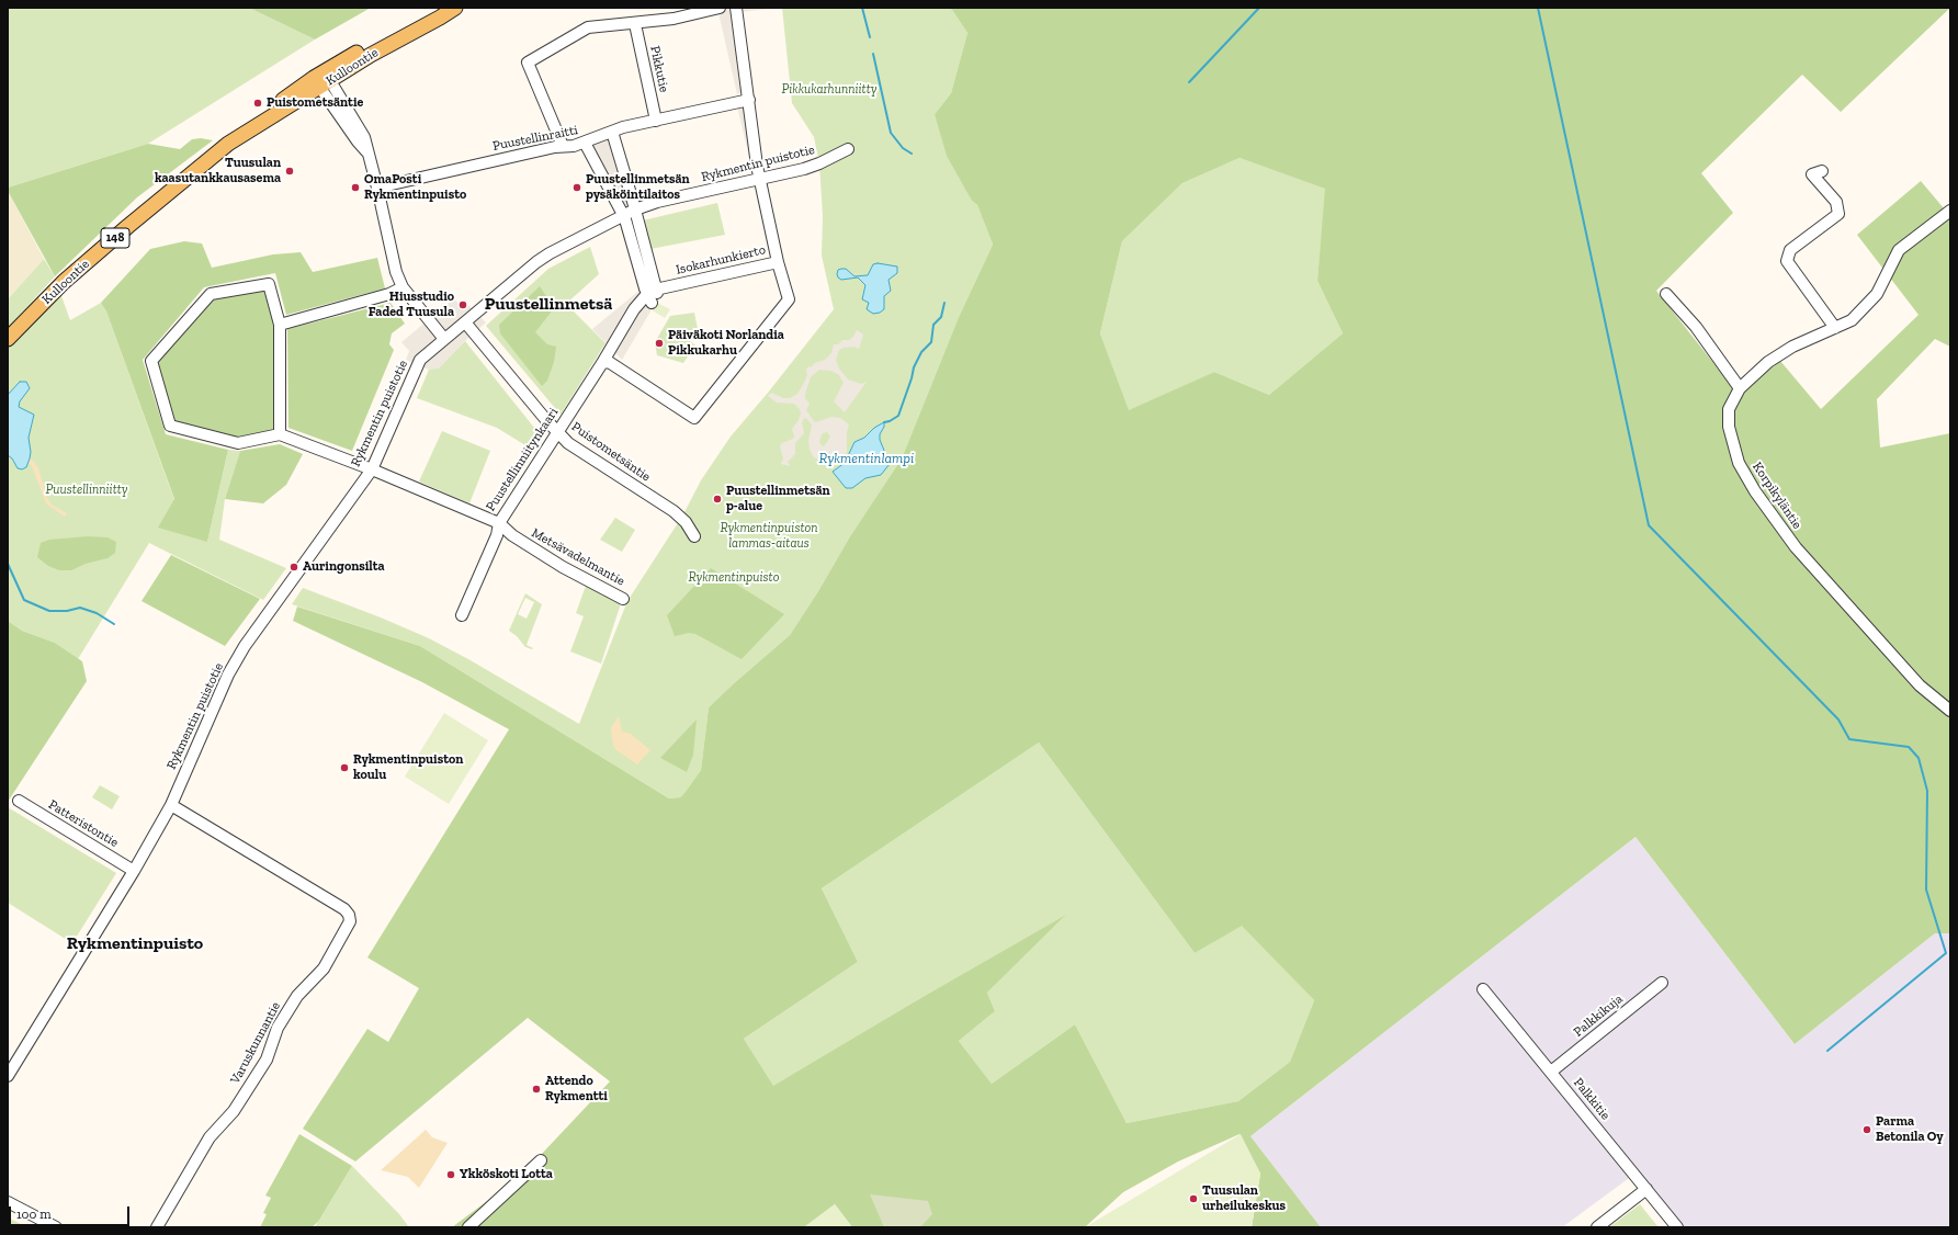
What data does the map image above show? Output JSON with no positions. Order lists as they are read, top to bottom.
{
  "streets": {
    "main road": ["Kulloontie", "148"],
    "street": [
      "Pikkutie",
      "Puustellinraitti",
      "Rykmentin puistotie",
      "Isokarhunkierto",
      "Puistometsäntie",
      "Puustellinniitynkaari",
      "Korpikyläntie",
      "Metsävadelmantie",
      "Patteristontie",
      "Palkkikuja",
      "Varuskunnantie",
      "Palkkitie"
    ]
  },
  "crossings": [
    ["Pikkutie", "Puustellinraitti"],
    ["Rykmentin puistotie", "Puistometsäntie"],
    ["Rykmentin puistotie", "Puustellinniitynkaari"],
    ["Rykmentin puistotie", "Patteristontie"],
    ["Rykmentin puistotie", "Varuskunnantie"],
    ["Isokarhunkierto", "Puustellinniitynkaari"],
    ["Puistometsäntie", "Puustellinniitynkaari"],
    ["Puustellinniitynkaari", "Metsävadelmantie"],
    ["Palkkikuja", "Palkkitie"]
  ],
  "districts": ["Puustellinmetsä", "Rykmentinpuisto"],
  "water": ["Rykmentinlampi"],
  "parks": [
    "Pikkukarhunniitty",
    "Puustellinniitty",
    "Rykmentinpuiston lammas-aitaus",
    "Rykmentinpuisto"
  ],
  "places": [
    "Puistometsäntie",
    "Tuusulan kaasutankkausasema",
    "OmaPosti Rykmentinpuisto",
    "Puustellinmetsän pysäköintilaitos",
    "Hiusstudio Faded Tuusula",
    "Päiväkoti Norlandia Pikkukarhu",
    "Puustellinmetsän p-alue",
    "Auringonsilta",
    "Rykmentinpuiston koulu",
    "Attendo Rykmentti",
    "Parma Betonila Oy",
    "Ykköskoti Lotta",
    "Tuusulan urheilukeskus"
  ],
  "scale_bar": "100 m"
}
